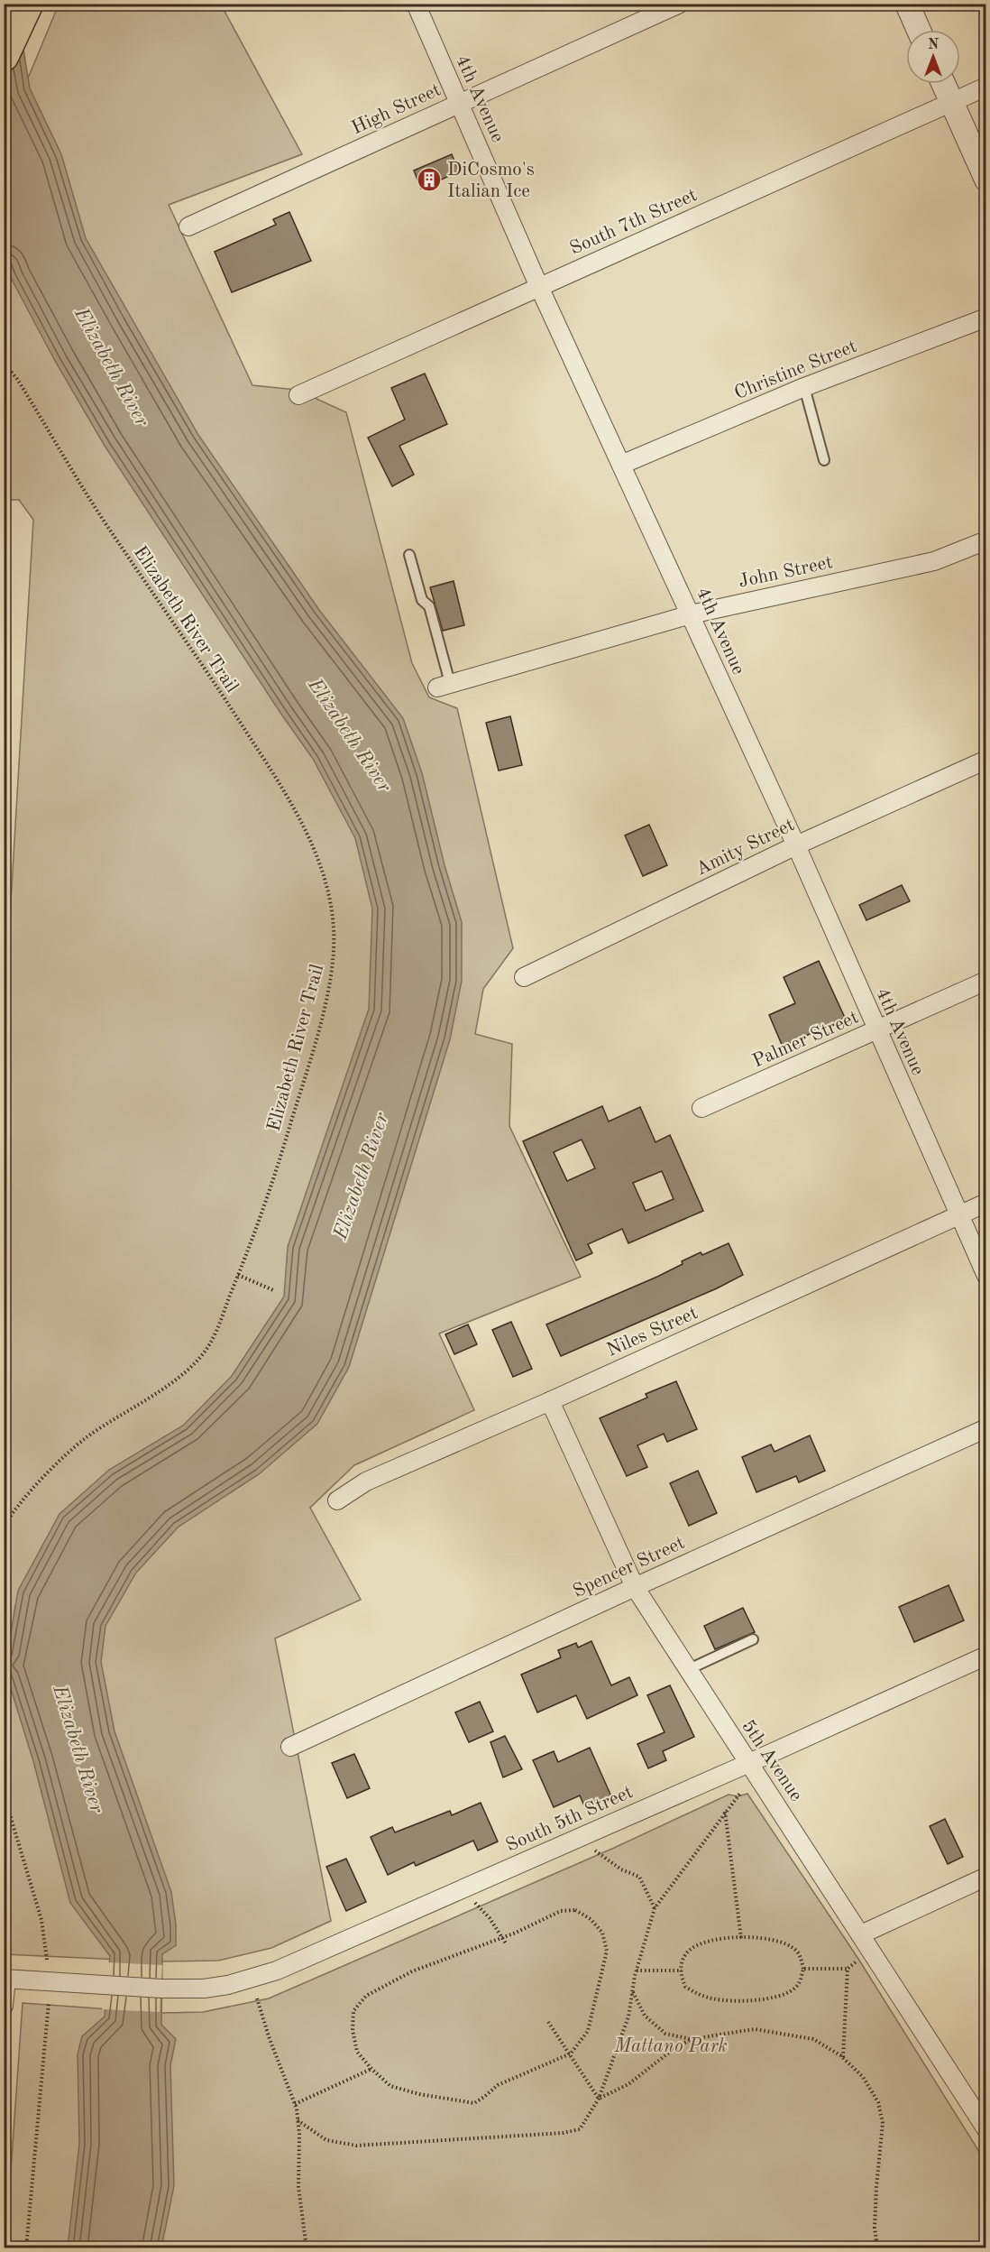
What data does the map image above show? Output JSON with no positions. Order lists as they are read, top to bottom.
{
  "streets": {
    "street": [
      "4th Avenue",
      "High Street",
      "South 7th Street",
      "Christine Street",
      "John Street",
      "Amity Street",
      "Palmer Street",
      "Niles Street",
      "Spencer Street",
      "5th Avenue",
      "South 5th Street"
    ],
    "path": ["Elizabeth River Trail"]
  },
  "crossings": [
    ["4th Avenue", "High Street"],
    ["4th Avenue", "South 7th Street"],
    ["4th Avenue", "Christine Street"],
    ["4th Avenue", "John Street"],
    ["4th Avenue", "Amity Street"],
    ["4th Avenue", "Palmer Street"],
    ["4th Avenue", "Niles Street"],
    ["Niles Street", "5th Avenue"],
    ["Spencer Street", "5th Avenue"],
    ["5th Avenue", "South 5th Street"]
  ],
  "water": ["Elizabeth River"],
  "parks": ["Mattano Park"],
  "places": {
    "building": ["DiCosmo's Italian Ice"]
  },
  "north": "top"
}
